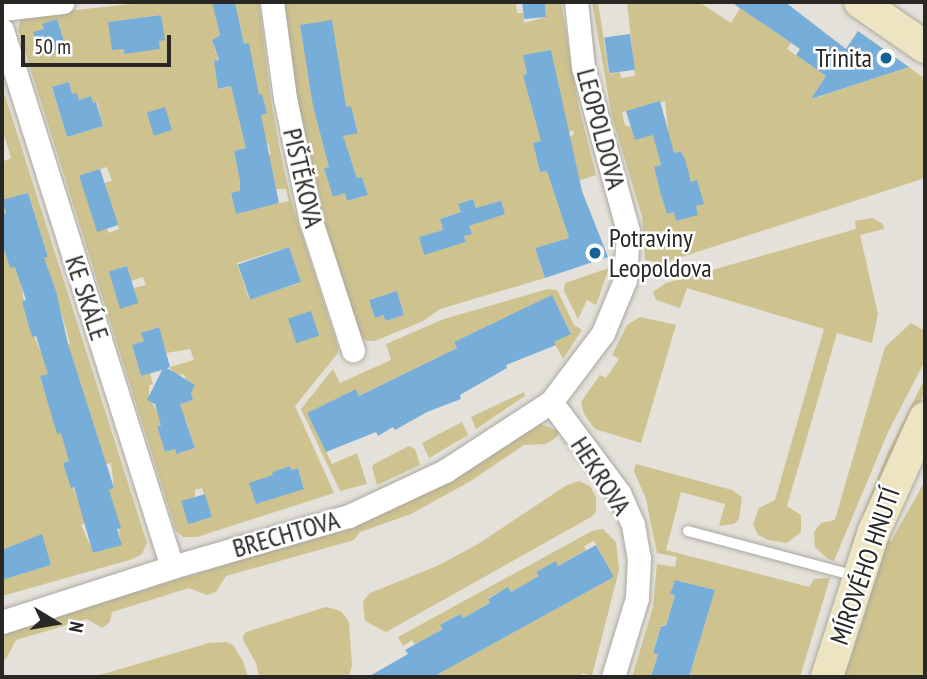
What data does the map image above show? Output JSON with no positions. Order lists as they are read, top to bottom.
{
  "streets": {
    "main road": ["MÍROVÉHO HNUTÍ"],
    "street": [
      "LEOPOLDOVA",
      "PIŠTĚKOVA",
      "KE SKÁLE",
      "HEKROVA",
      "BRECHTOVA"
    ]
  },
  "crossings": [
    ["LEOPOLDOVA", "HEKROVA"],
    ["LEOPOLDOVA", "BRECHTOVA"],
    ["KE SKÁLE", "BRECHTOVA"],
    ["HEKROVA", "BRECHTOVA"]
  ],
  "places": ["Trinita", "Potraviny Leopoldova"],
  "scale_bar": "50 m",
  "north": "right"
}
